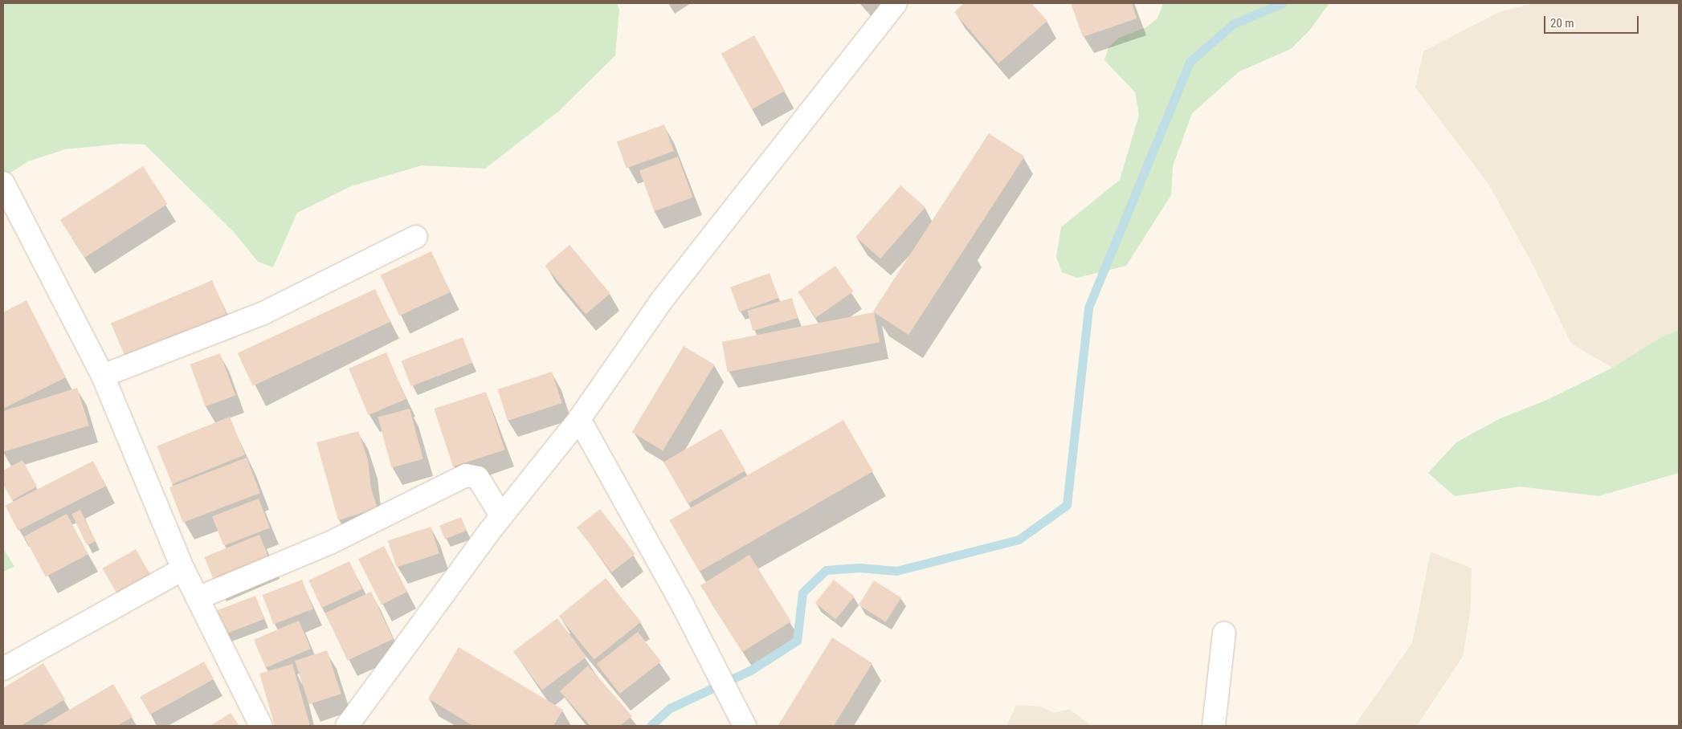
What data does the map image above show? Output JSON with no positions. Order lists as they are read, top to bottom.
{
  "scale_bar": "20 m"
}
